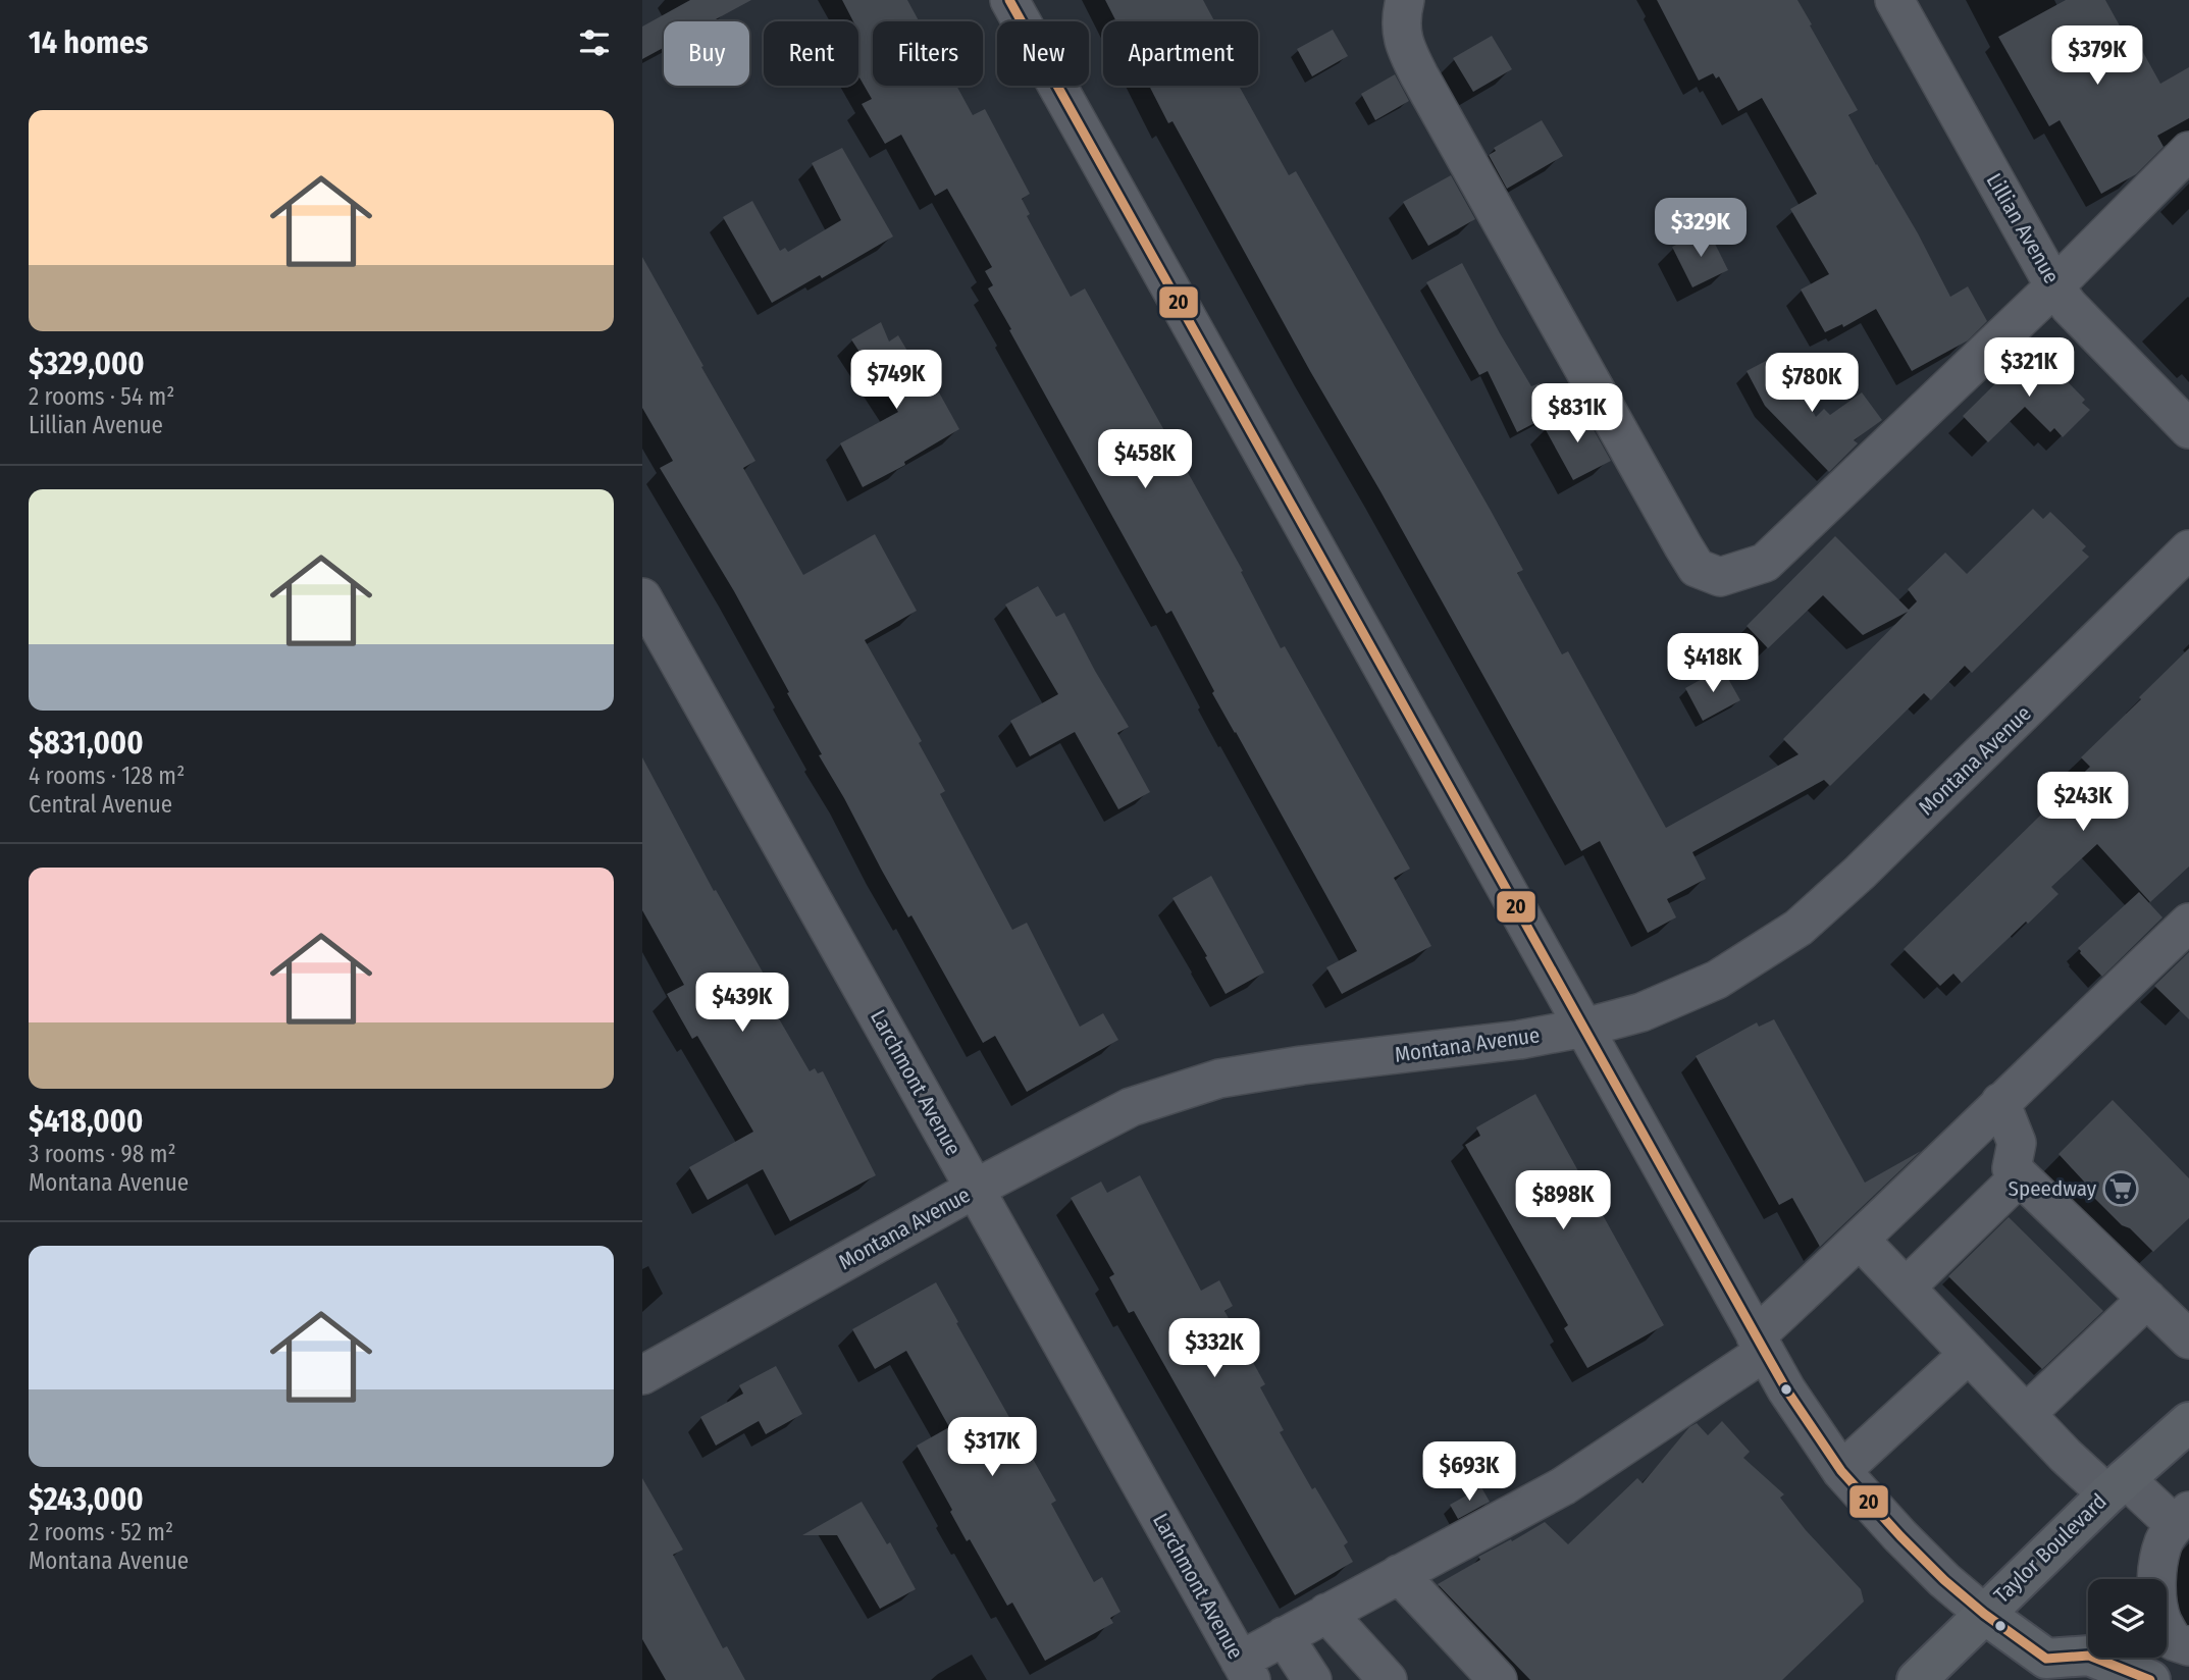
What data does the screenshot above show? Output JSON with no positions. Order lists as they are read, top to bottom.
{
  "streets": {
    "main road": ["Taylor Boulevard"],
    "street": ["Lillian Avenue", "Montana Avenue", "Larchmont Avenue"]
  },
  "crossings": [
    ["Montana Avenue", "Larchmont Avenue"]
  ],
  "places": {
    "supermarket": ["Speedway"]
  },
  "lines": ["transit line 20"],
  "page": {
    "heading": "14 homes",
    "chip": [
      "Buy",
      "Rent",
      "Filters",
      "New",
      "Apartment"
    ],
    "price": [
      "$379K",
      "$329K",
      "$321K",
      "$749K",
      "$780K",
      "$831K",
      "$458K",
      "$418K",
      "$243K",
      "$439K",
      "$898K",
      "$332K",
      "$317K",
      "$693K"
    ],
    "list": [
      {
        "name": "$329,000",
        "note": "2 rooms · 54 m² · Lillian Avenue"
      },
      {
        "name": "$831,000",
        "note": "4 rooms · 128 m² · Central Avenue"
      },
      {
        "name": "$418,000",
        "note": "3 rooms · 98 m² · Montana Avenue"
      },
      {
        "name": "$243,000",
        "note": "2 rooms · 52 m² · Montana Avenue"
      }
    ]
  }
}
